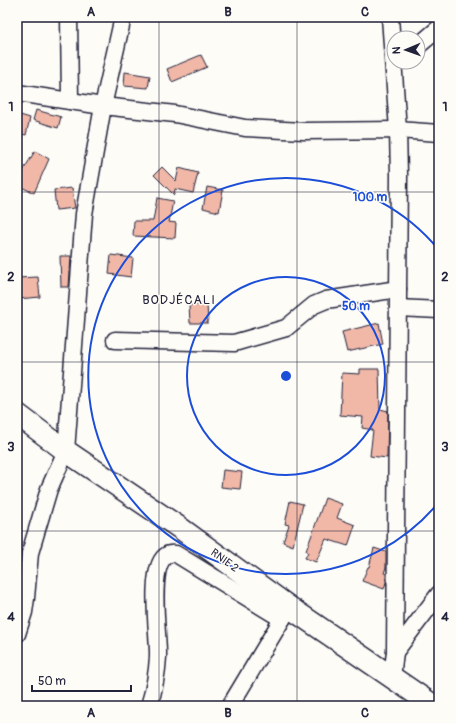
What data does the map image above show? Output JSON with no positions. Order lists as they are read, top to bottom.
{
  "streets": {
    "main road": ["RNIE 2"]
  },
  "districts": ["BODJÉCALI"],
  "scale_bar": "50 m",
  "north": "left",
  "grid": {
    "columns": ["A", "B", "C"],
    "rows": [
      "1",
      "2",
      "3",
      "4"
    ]
  },
  "rings": ["100 m", "50 m"]
}
